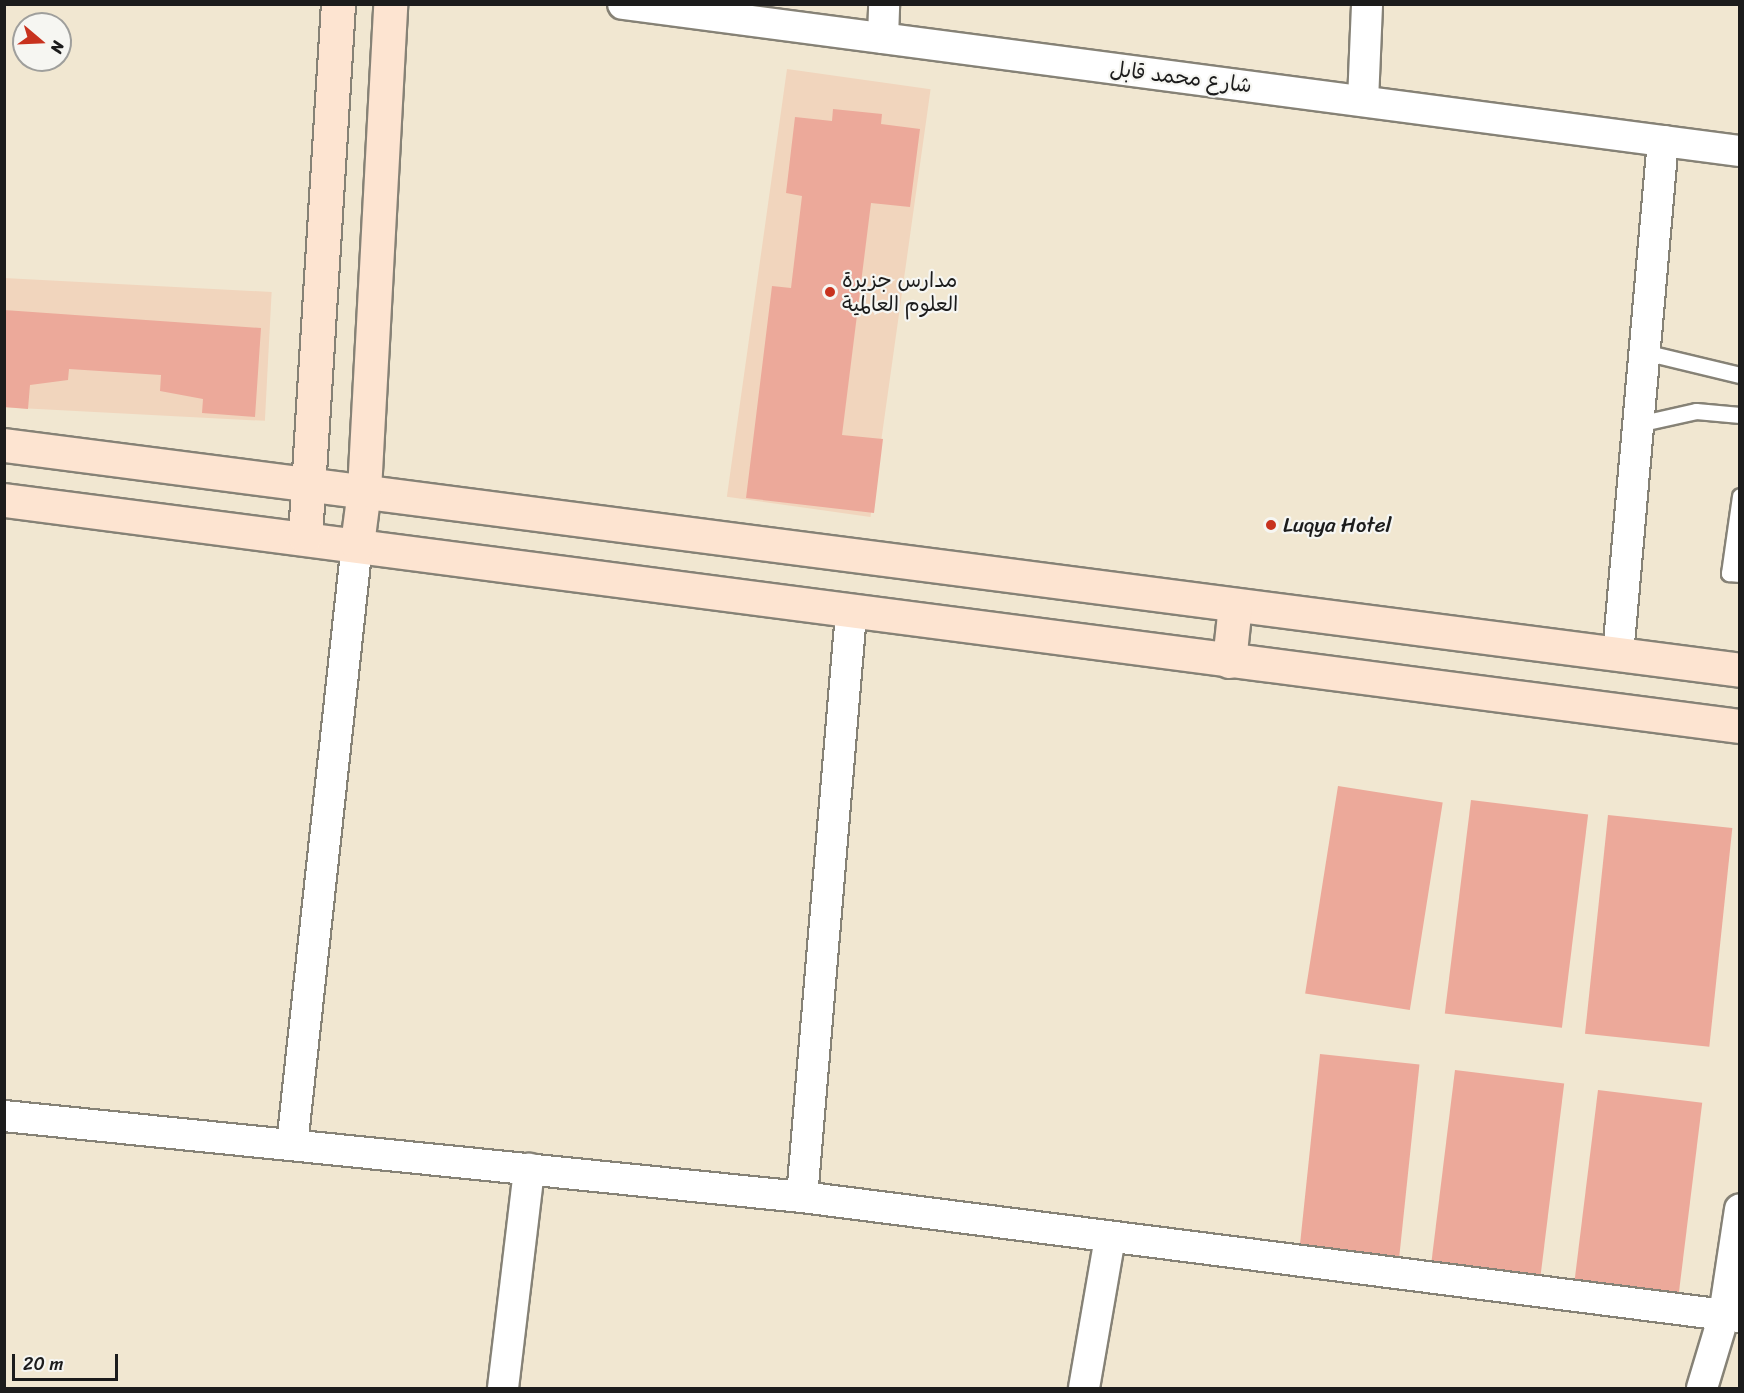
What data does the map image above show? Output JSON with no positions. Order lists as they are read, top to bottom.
{
  "streets": {
    "street": ["شارع محمد قابل"]
  },
  "places": ["مدارس جزيرة العلوم العالمية", "Luqya Hotel"],
  "scale_bar": "20 m",
  "north": "right"
}
